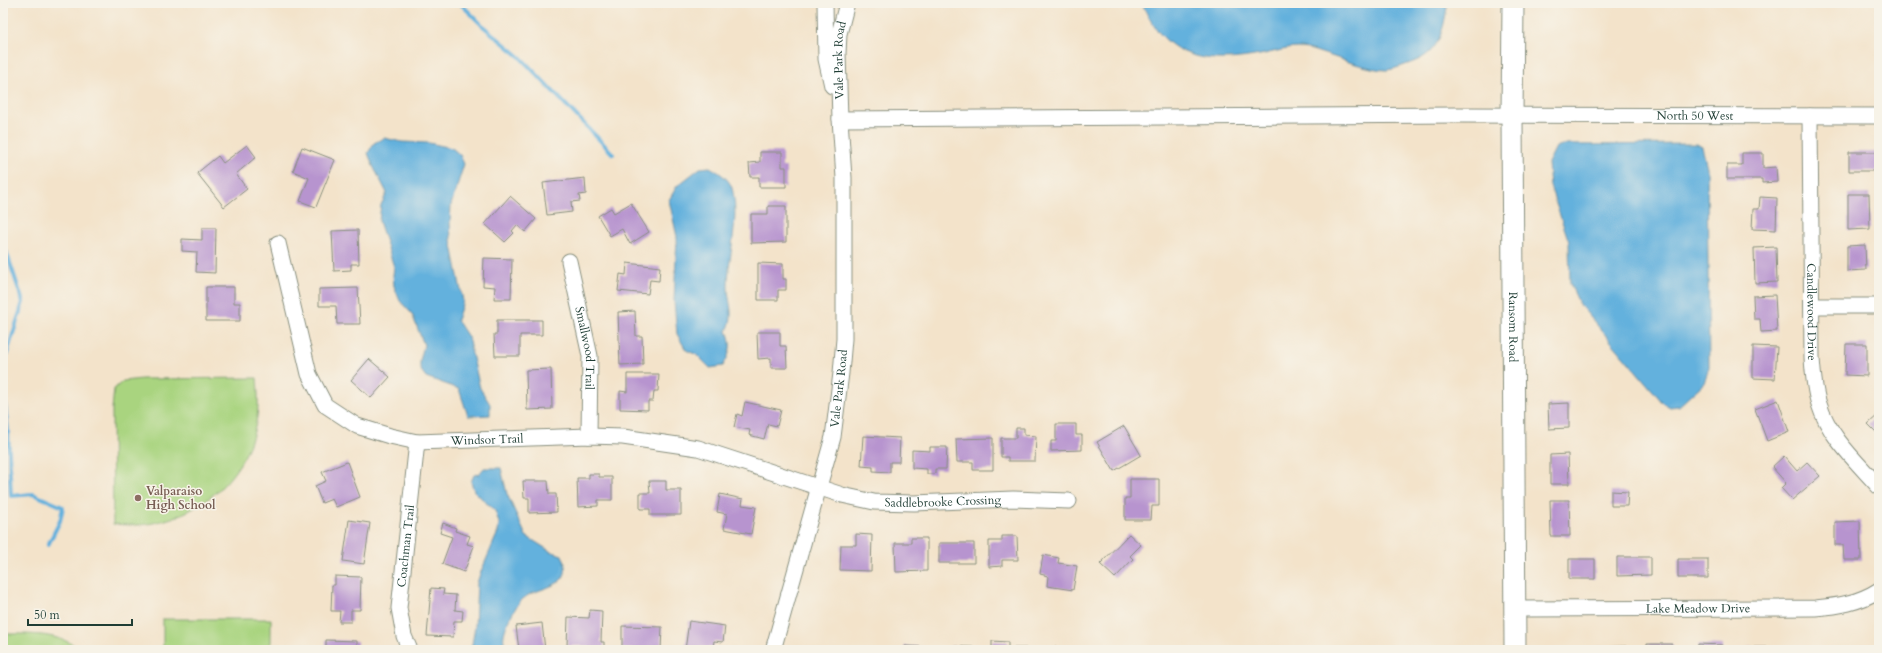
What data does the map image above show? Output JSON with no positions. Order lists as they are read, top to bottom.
{
  "streets": {
    "main road": ["Ransom Road"],
    "street": [
      "Vale Park Road",
      "North 50 West",
      "Candlewood Drive",
      "Smallwood Trail",
      "Windsor Trail",
      "Saddlebrooke Crossing",
      "Coachman Trail",
      "Lake Meadow Drive"
    ]
  },
  "crossings": [
    ["Vale Park Road", "North 50 West"],
    ["Vale Park Road", "Windsor Trail"],
    ["Vale Park Road", "Saddlebrooke Crossing"],
    ["North 50 West", "Candlewood Drive"],
    ["North 50 West", "Ransom Road"],
    ["Ransom Road", "Lake Meadow Drive"],
    ["Smallwood Trail", "Windsor Trail"],
    ["Windsor Trail", "Saddlebrooke Crossing"],
    ["Windsor Trail", "Coachman Trail"]
  ],
  "places": ["Valparaiso High School"],
  "scale_bar": "50 m"
}
